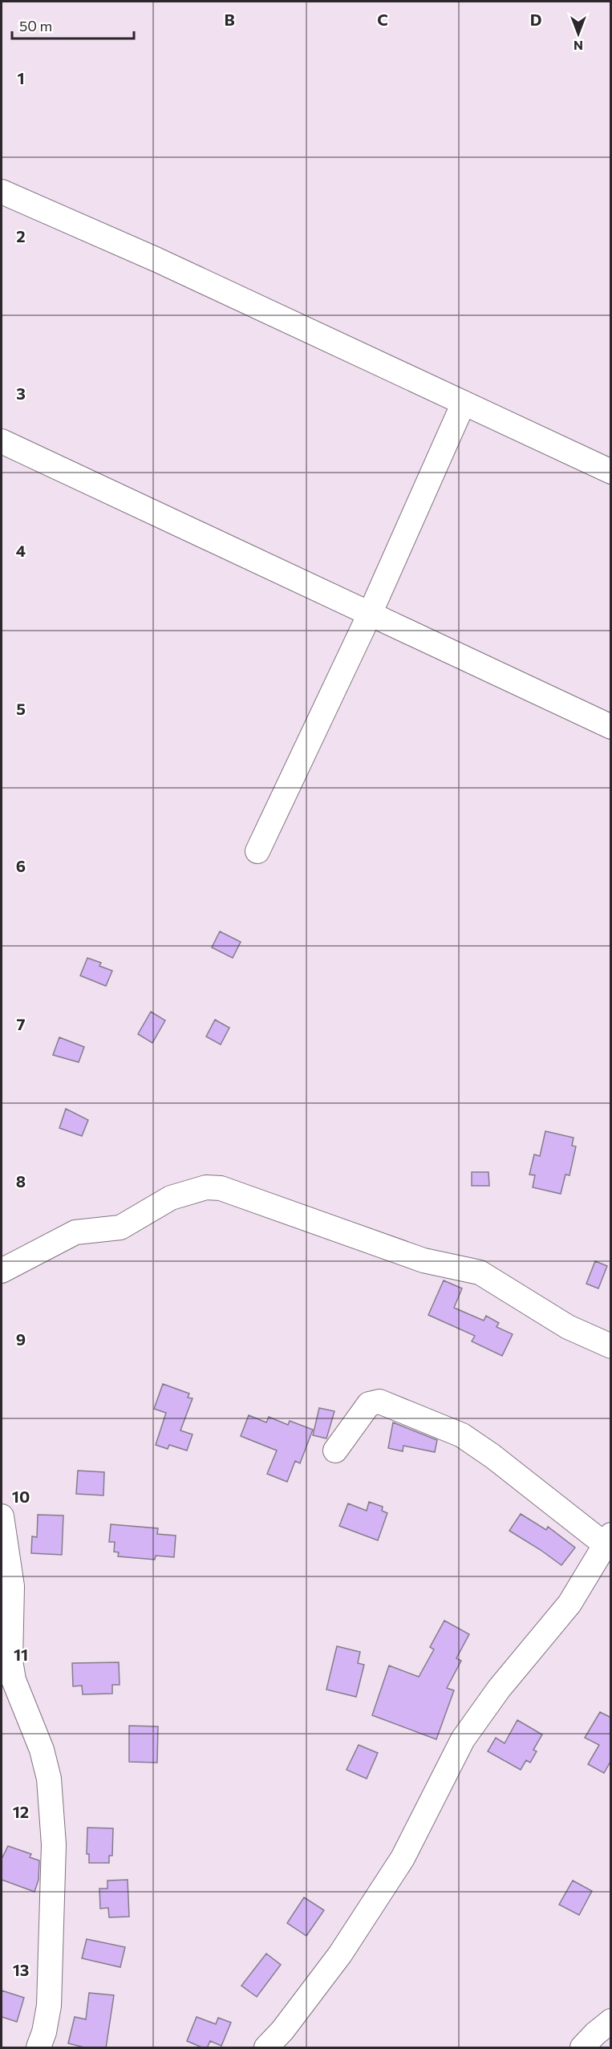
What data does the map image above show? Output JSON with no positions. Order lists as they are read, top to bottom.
{
  "scale_bar": "50 m",
  "north": "bottom",
  "grid": {
    "columns": ["B", "C", "D"],
    "rows": [
      "1",
      "2",
      "3",
      "4",
      "5",
      "6",
      "7",
      "8",
      "9",
      "10",
      "11",
      "12",
      "13"
    ]
  }
}
